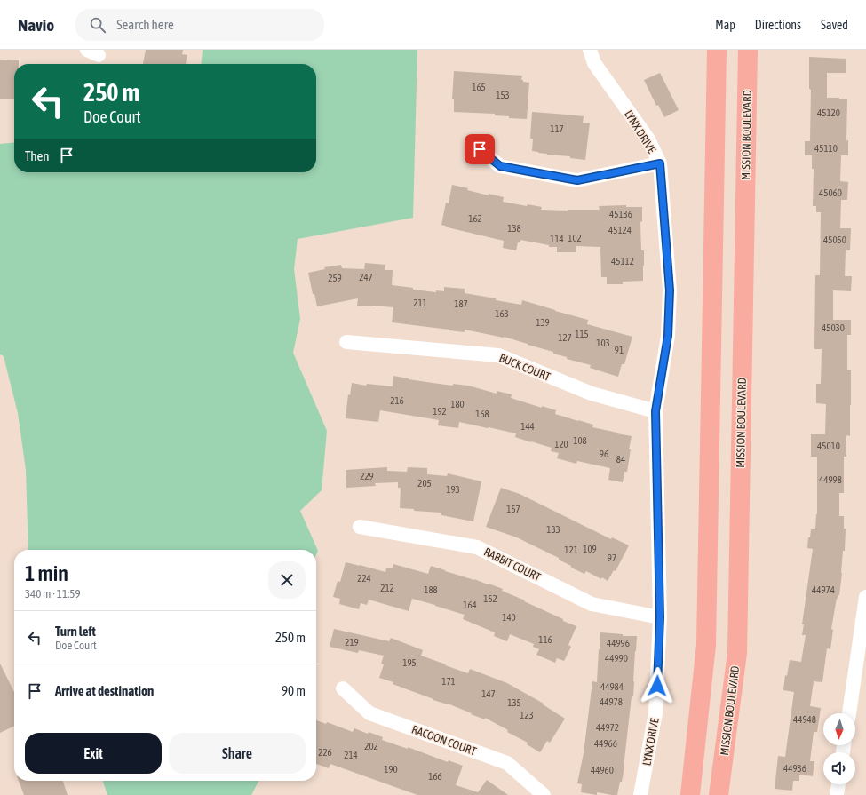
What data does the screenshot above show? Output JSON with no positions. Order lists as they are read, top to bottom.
{
  "streets": {
    "main road": ["MISSION BOULEVARD"],
    "street": [
      "LYNX DRIVE",
      "BUCK COURT",
      "RABBIT COURT",
      "RACOON COURT"
    ]
  },
  "crossings": [
    ["LYNX DRIVE", "BUCK COURT"],
    ["LYNX DRIVE", "RABBIT COURT"]
  ],
  "house_numbers": [
    "165",
    "153",
    "45120",
    "117",
    "45110",
    "45060",
    "45136",
    "162",
    "138",
    "45124",
    "102",
    "114",
    "45050",
    "45112",
    "247",
    "259",
    "211",
    "187",
    "163",
    "139",
    "45030",
    "115",
    "127",
    "103",
    "91",
    "216",
    "180",
    "192",
    "168",
    "144",
    "108",
    "120",
    "45010",
    "96",
    "84",
    "229",
    "44998",
    "205",
    "193",
    "157",
    "133",
    "109",
    "121",
    "97",
    "224",
    "212",
    "188",
    "44974",
    "152",
    "164",
    "140",
    "116",
    "219",
    "44996",
    "44990",
    "195",
    "171",
    "44984",
    "147",
    "44978",
    "135",
    "123",
    "44948",
    "44972",
    "44966",
    "202",
    "226",
    "214",
    "44936",
    "190",
    "44960",
    "166"
  ],
  "north": "bottom",
  "page": {
    "header": "Navio",
    "search": "Search here",
    "nav": ["Map", "Directions", "Saved"],
    "turn": ["250 m", "Doe Court"],
    "then": "Then",
    "heading": ["1 min", "340 m · 11:59"],
    "list": [
      {
        "name": "Turn left",
        "note": "Doe Court",
        "value": "250 m"
      },
      {
        "name": "Arrive at destination",
        "value": "90 m"
      }
    ],
    "buttons": ["Exit", "Share"]
  }
}
